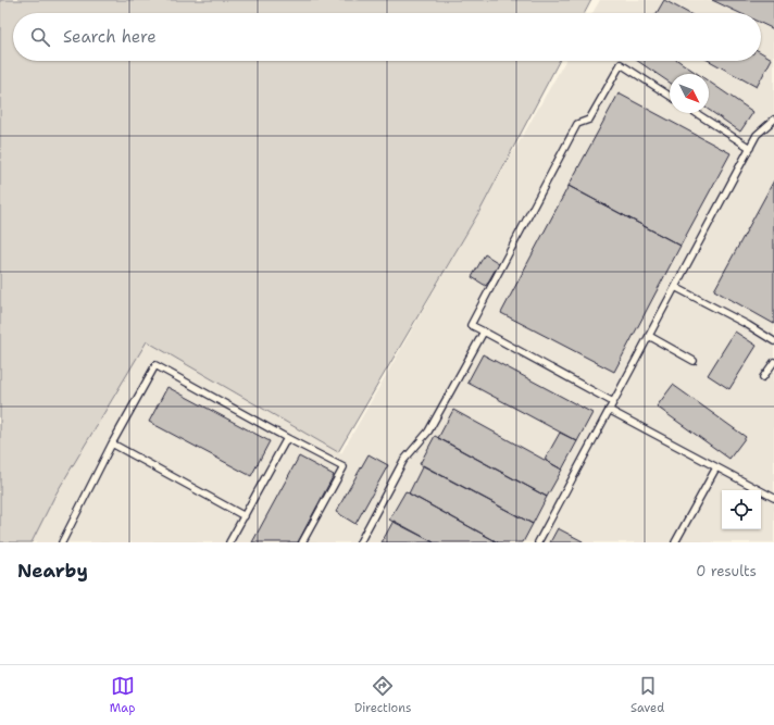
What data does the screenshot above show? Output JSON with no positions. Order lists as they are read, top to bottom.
{
  "north": "bottom right",
  "page": {
    "search": "Search here",
    "heading": ["Nearby", "0 results"],
    "nav": ["Map", "Directions", "Saved"]
  }
}
